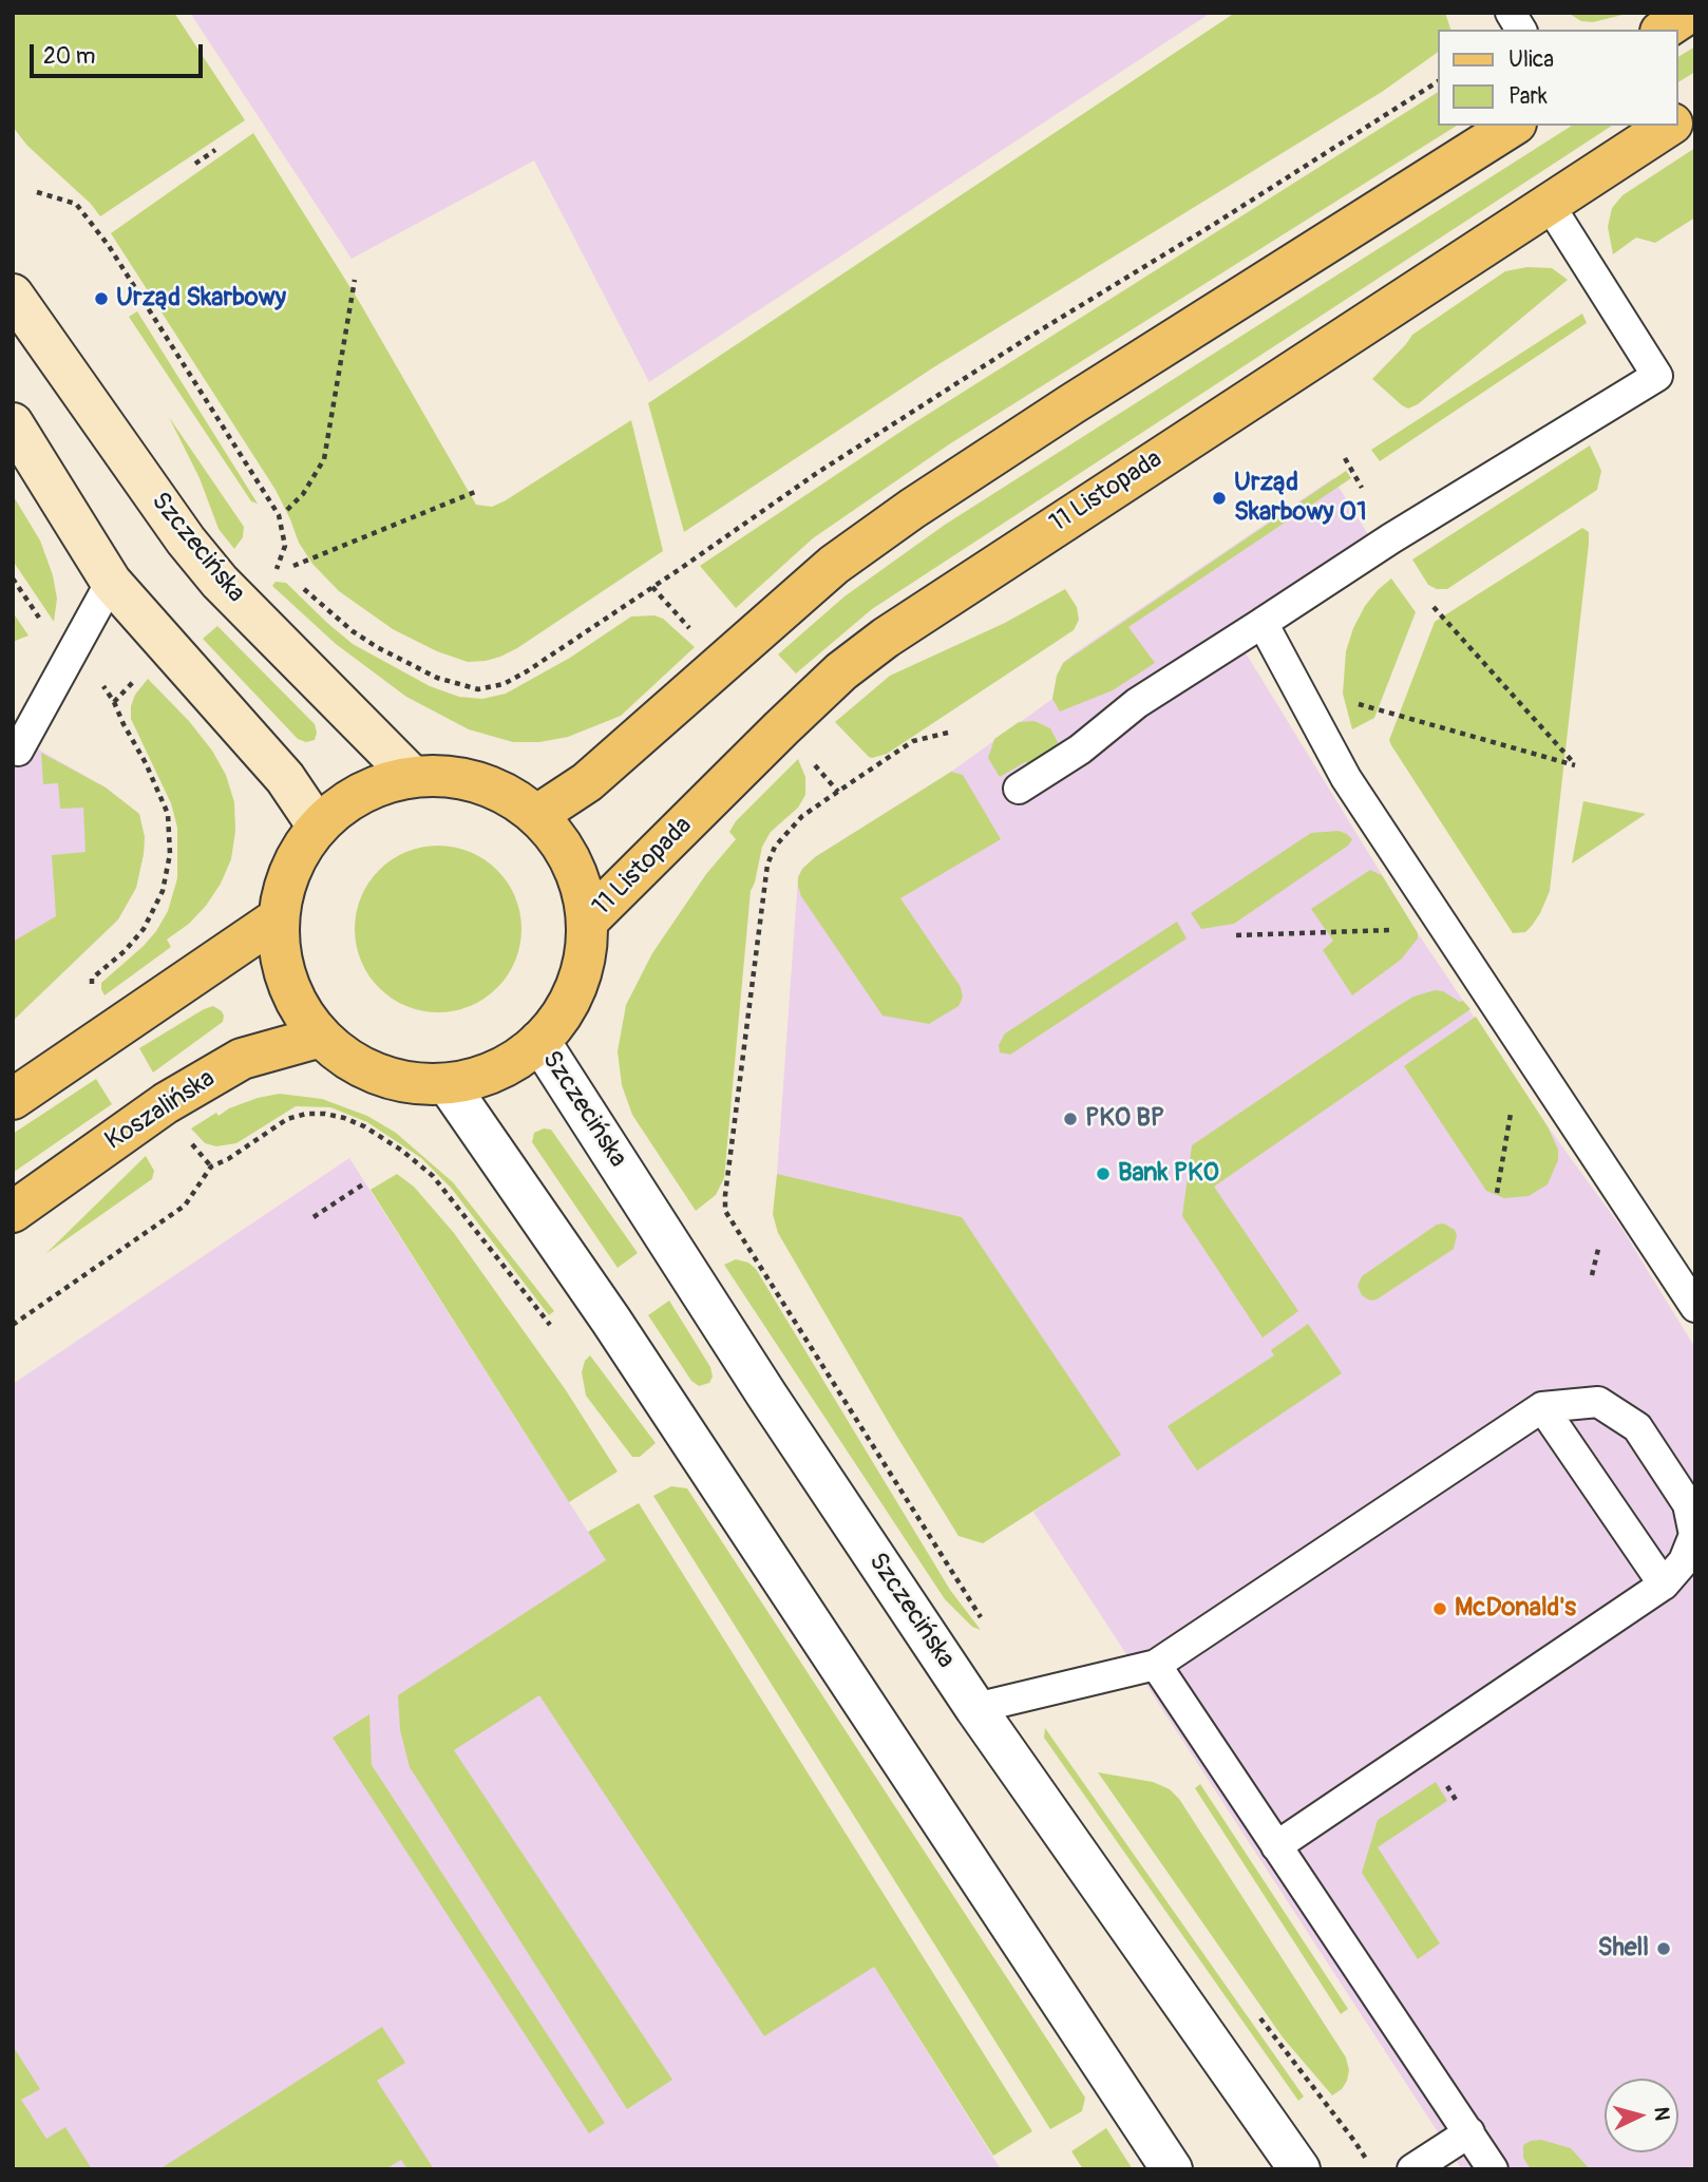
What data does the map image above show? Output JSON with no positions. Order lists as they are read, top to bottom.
{
  "streets": {
    "main road": ["11 Listopada", "Szczecińska", "Koszalińska"]
  },
  "places": [
    "Urząd Skarbowy",
    "Urząd Skarbowy 01",
    "PKO BP",
    "Bank PKO",
    "McDonald's",
    "Shell"
  ],
  "legend": ["Ulica", "Park"],
  "scale_bar": "20 m",
  "north": "right"
}
